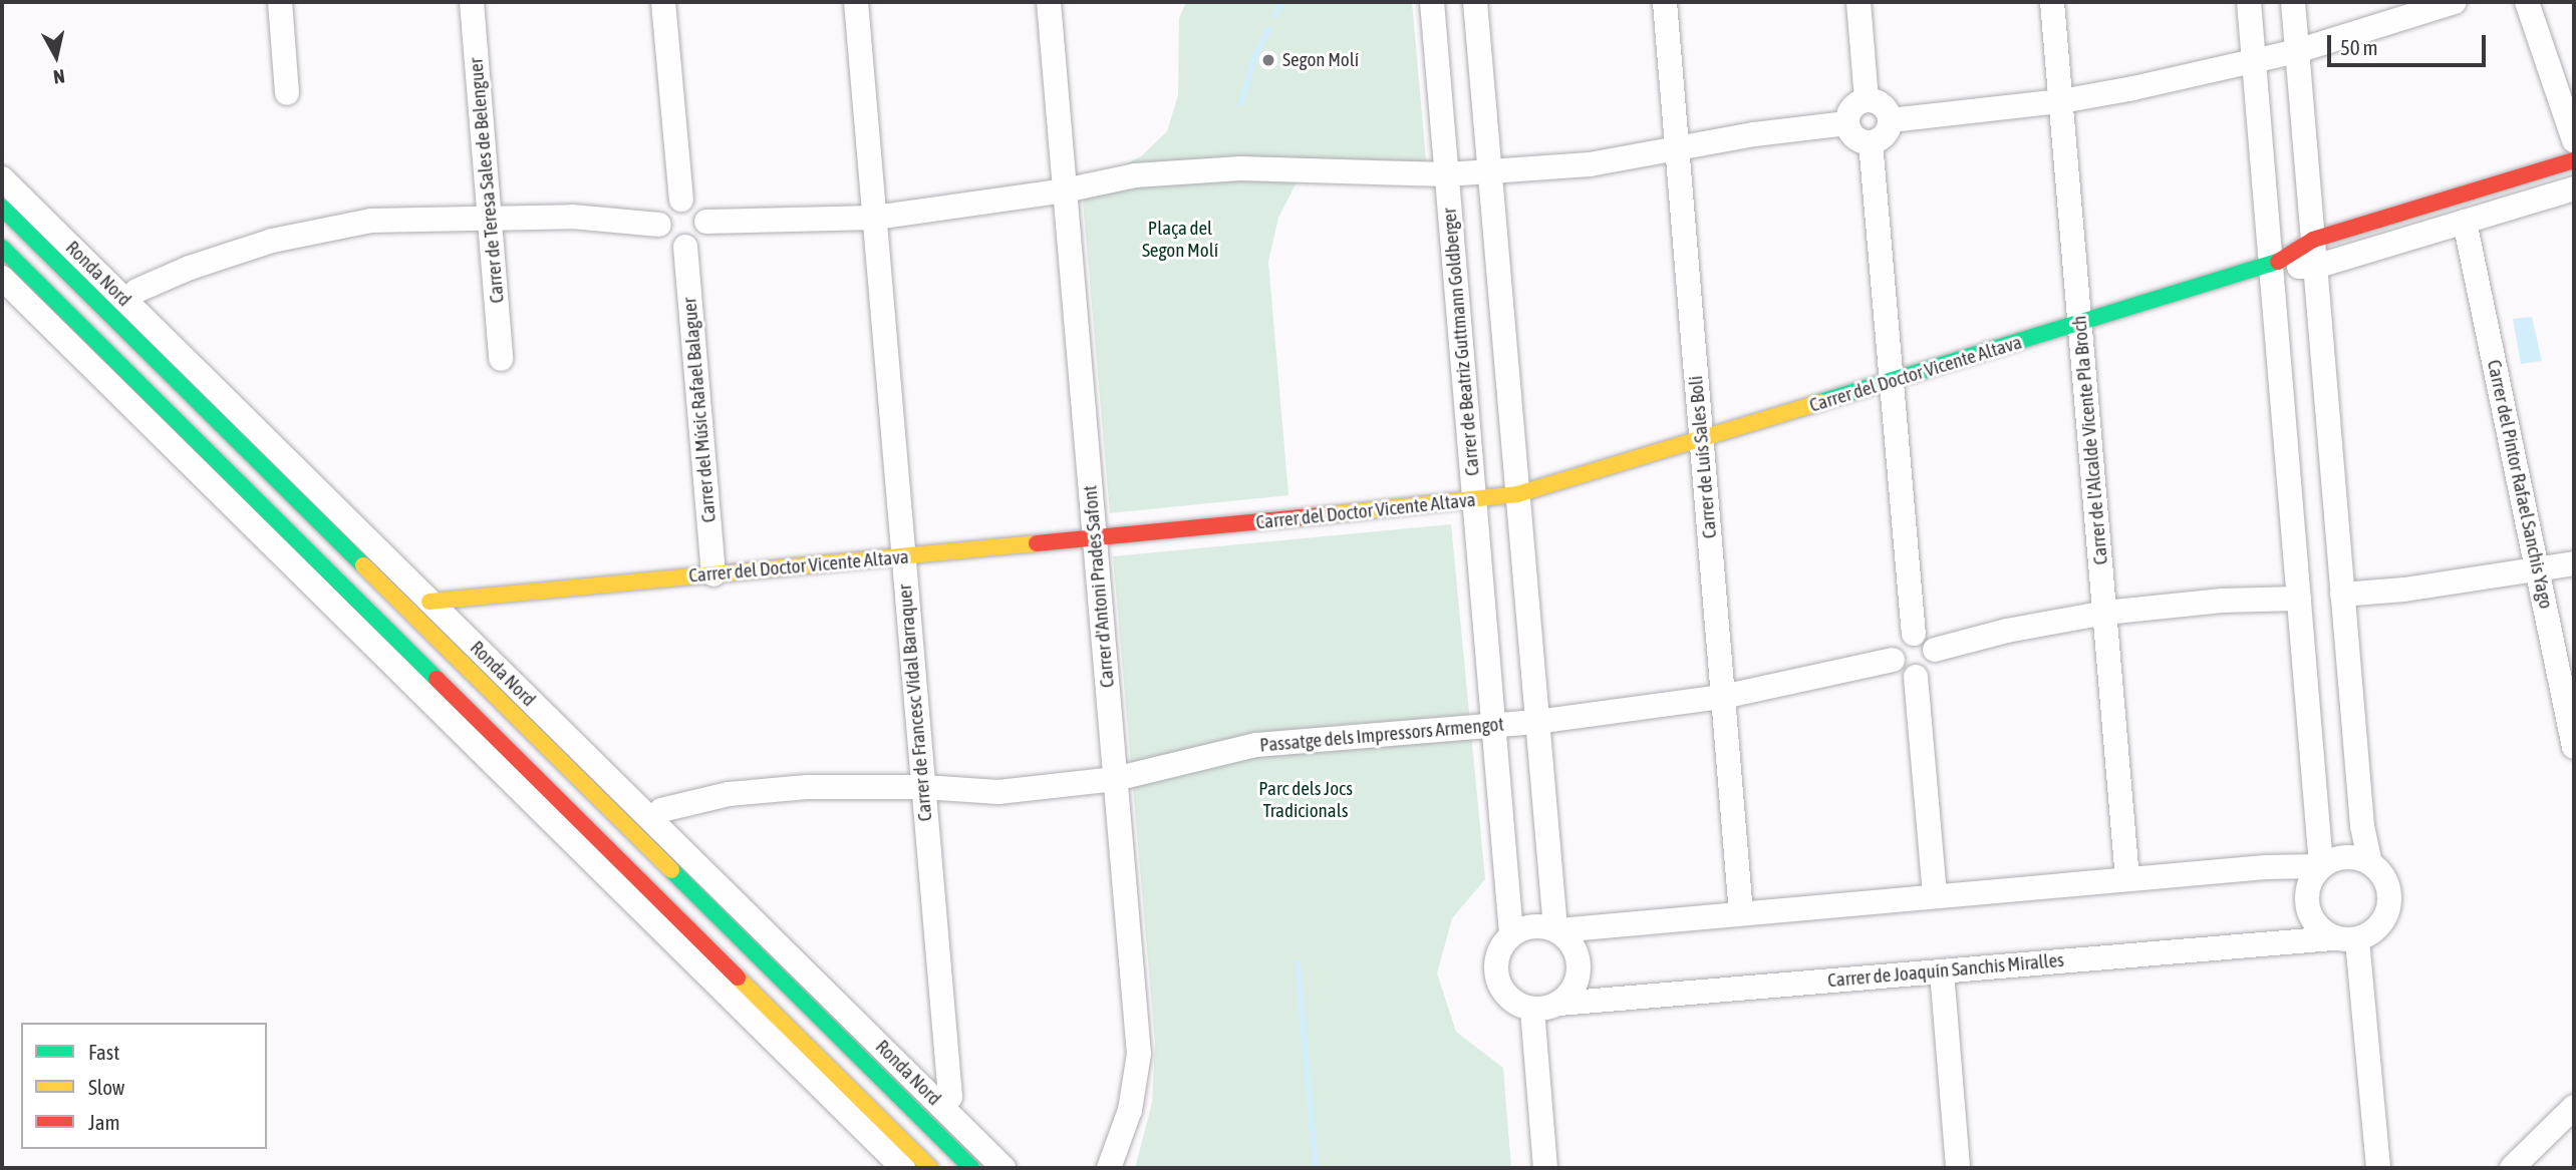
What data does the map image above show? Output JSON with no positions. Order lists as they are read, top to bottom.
{
  "streets": {
    "main road": ["Ronda Nord", "Carrer del Doctor Vicente Altava"],
    "street": [
      "Carrer de Teresa Sales de Belenguer",
      "Carrer de Beatriz Guttmann Goldberger",
      "Carrer del Músic Rafael Balaguer",
      "Carrer de l'Alcalde Vicente Pla Broch",
      "Carrer de Luís Sales Boli",
      "Carrer del Pintor Rafael Sanchis Yago",
      "Carrer d'Antoni Prades Safont",
      "Carrer de Francesc Vidal Barraquer",
      "Passatge dels Impressors Armengot",
      "Carrer de Joaquín Sanchis Miralles"
    ]
  },
  "crossings": [
    ["Ronda Nord", "Carrer del Doctor Vicente Altava"],
    ["Ronda Nord", "Carrer de Francesc Vidal Barraquer"],
    ["Carrer de Beatriz Guttmann Goldberger", "Carrer del Doctor Vicente Altava"],
    ["Carrer de Beatriz Guttmann Goldberger", "Passatge dels Impressors Armengot"],
    ["Carrer de Beatriz Guttmann Goldberger", "Carrer de Joaquín Sanchis Miralles"],
    ["Carrer del Doctor Vicente Altava", "Carrer del Músic Rafael Balaguer"],
    ["Carrer del Doctor Vicente Altava", "Carrer de l'Alcalde Vicente Pla Broch"],
    ["Carrer del Doctor Vicente Altava", "Carrer de Luís Sales Boli"],
    ["Carrer del Doctor Vicente Altava", "Carrer del Pintor Rafael Sanchis Yago"],
    ["Carrer del Doctor Vicente Altava", "Carrer d'Antoni Prades Safont"],
    ["Carrer del Doctor Vicente Altava", "Carrer de Francesc Vidal Barraquer"],
    ["Carrer de Luís Sales Boli", "Passatge dels Impressors Armengot"],
    ["Carrer d'Antoni Prades Safont", "Passatge dels Impressors Armengot"],
    ["Carrer de Francesc Vidal Barraquer", "Passatge dels Impressors Armengot"]
  ],
  "parks": ["Plaça del Segon Molí", "Parc dels Jocs Tradicionals"],
  "places": ["Segon Molí"],
  "legend": ["Fast", "Slow", "Jam"],
  "scale_bar": "50 m",
  "north": "bottom"
}
